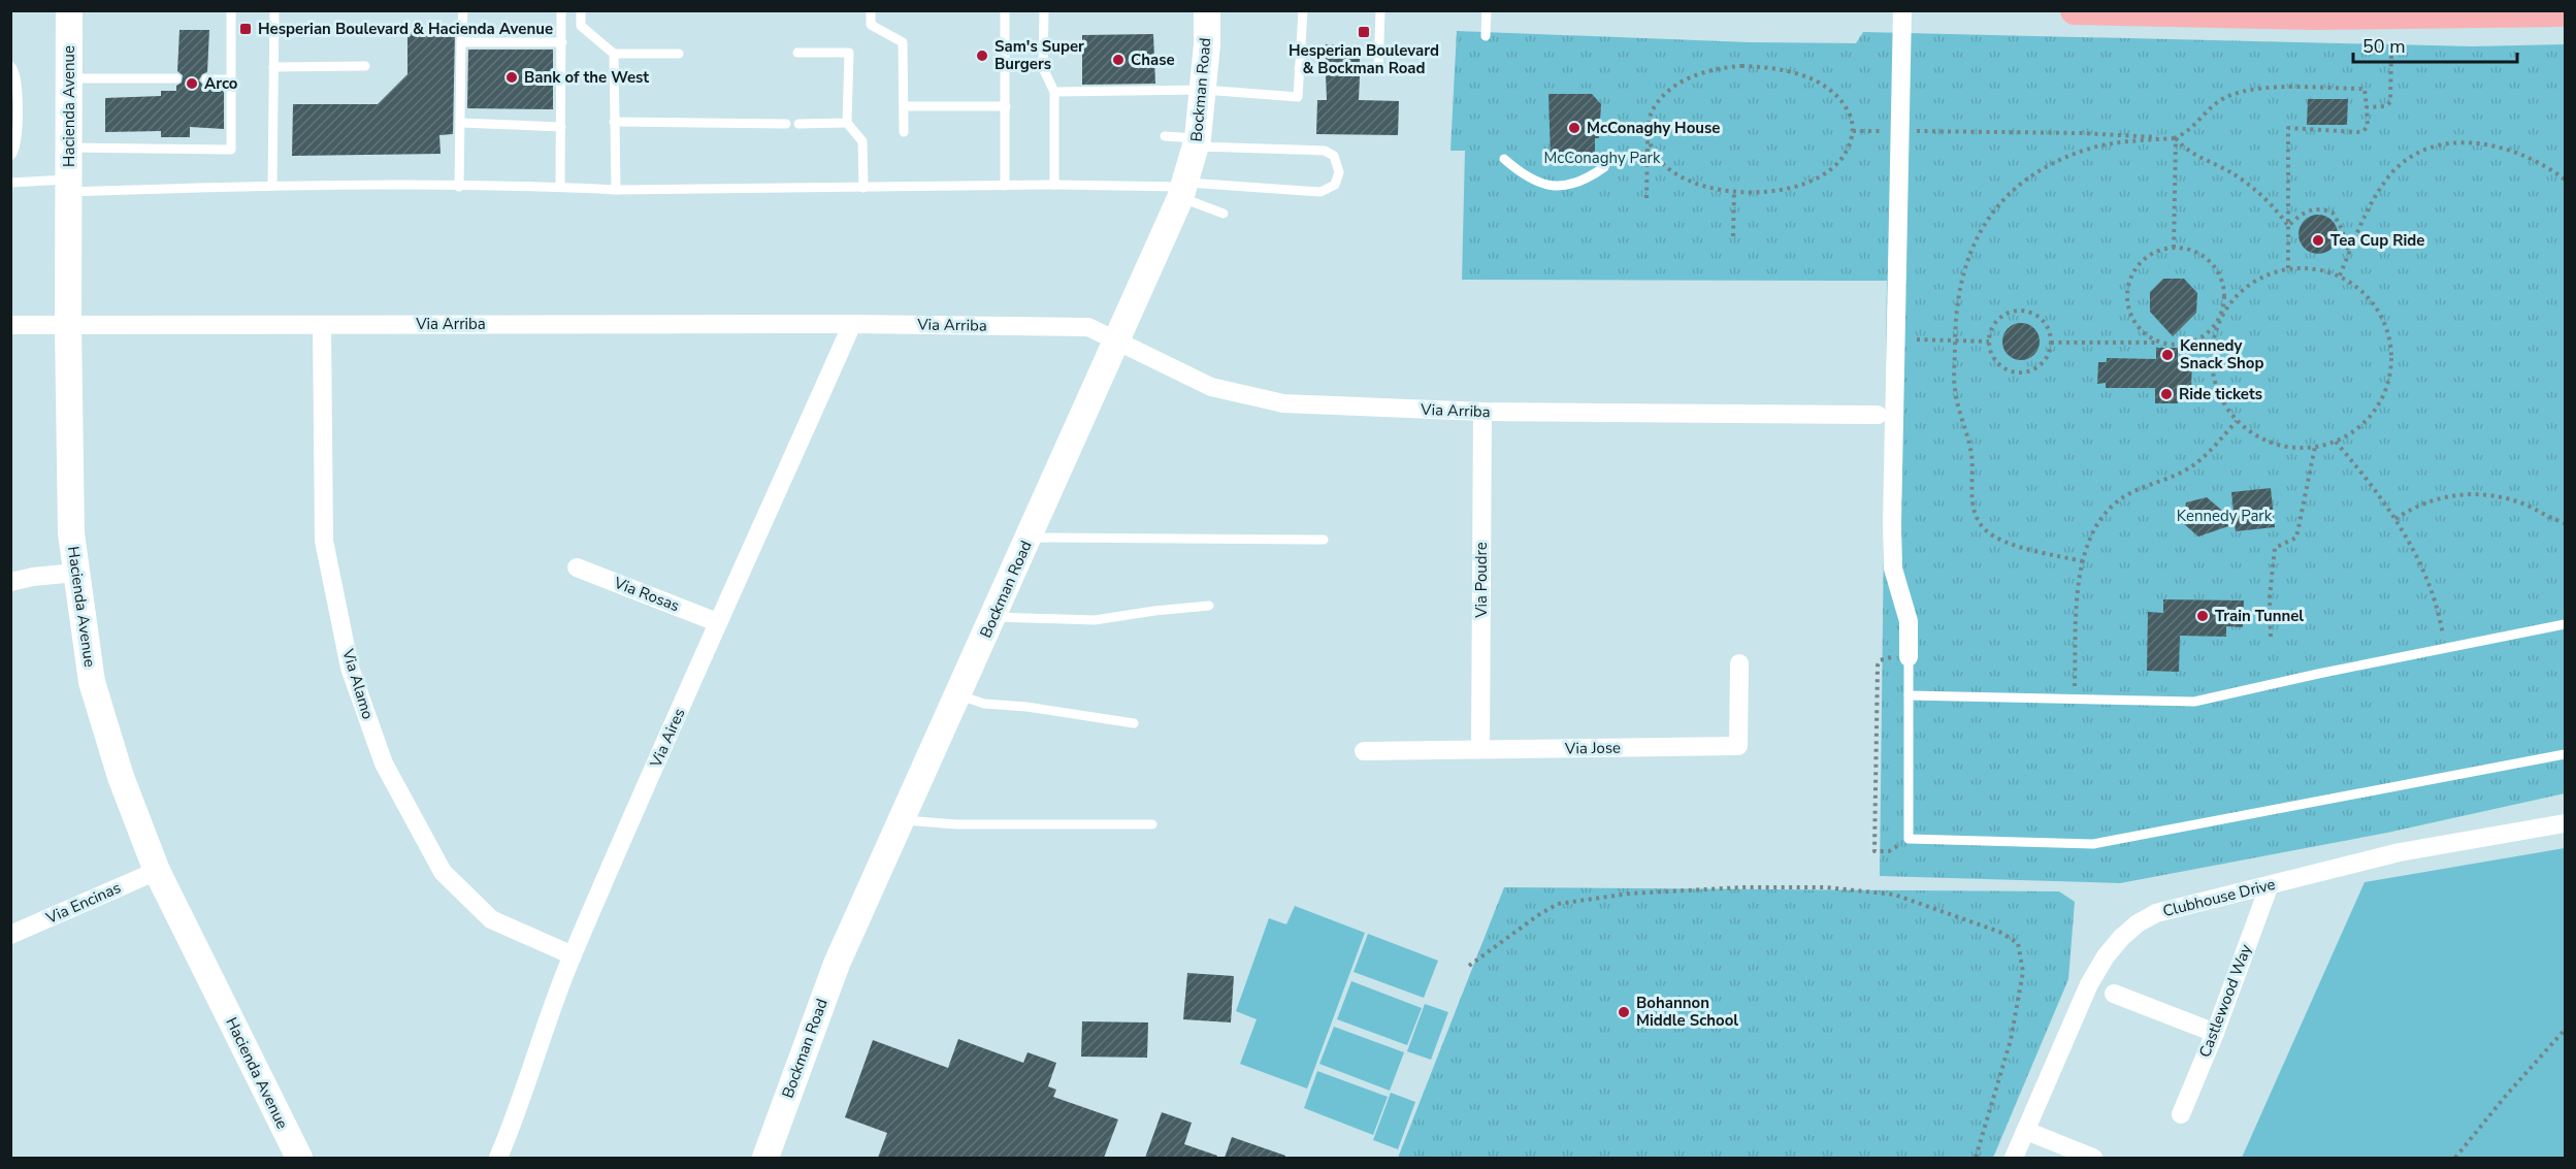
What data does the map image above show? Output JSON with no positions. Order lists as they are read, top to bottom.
{
  "streets": {
    "street": [
      "Bockman Road",
      "Hacienda Avenue",
      "Via Arriba",
      "Via Poudre",
      "Via Rosas",
      "Via Alamo",
      "Via Aires",
      "Via Jose",
      "Clubhouse Drive",
      "Via Encinas",
      "Castlewood Way"
    ]
  },
  "crossings": [
    ["Bockman Road", "Via Arriba"],
    ["Hacienda Avenue", "Via Arriba"],
    ["Hacienda Avenue", "Via Encinas"],
    ["Via Arriba", "Via Poudre"],
    ["Via Arriba", "Via Alamo"],
    ["Via Arriba", "Via Aires"],
    ["Via Poudre", "Via Jose"],
    ["Via Rosas", "Via Aires"],
    ["Via Alamo", "Via Aires"],
    ["Clubhouse Drive", "Castlewood Way"]
  ],
  "parks": ["McConaghy Park", "Kennedy Park"],
  "places": {
    "transit": ["Hesperian Boulevard & Hacienda Avenue", "Hesperian Boulevard & Bockman Road"],
    "other": [
      "Sam's Super Burgers",
      "Chase",
      "Bank of the West",
      "Arco",
      "McConaghy House",
      "Tea Cup Ride",
      "Kennedy Snack Shop",
      "Ride tickets",
      "Train Tunnel",
      "Bohannon Middle School"
    ]
  },
  "scale_bar": "50 m"
}
